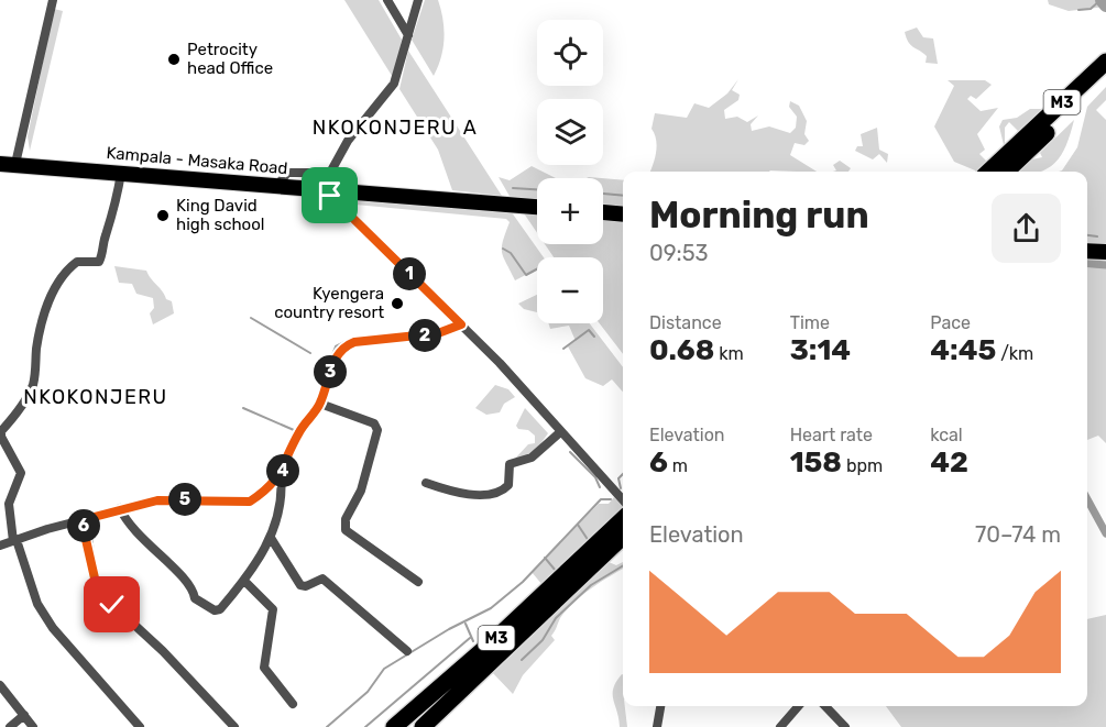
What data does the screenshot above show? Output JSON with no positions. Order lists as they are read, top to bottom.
{
  "streets": {
    "highway": ["M3", "Kampala - Masaka Road"]
  },
  "districts": ["NKOKONJERU A", "NKOKONJERU"],
  "places": ["Petrocity head Office", "King David high school", "Kyengera country resort"],
  "page": {
    "map_buttons": ["+", "−"],
    "heading": ["Morning run", "09:53"],
    "pins": [
      "1",
      "2",
      "3",
      "4",
      "5",
      "6"
    ],
    "stats": [
      ["Distance", "0.68 km"],
      ["Time", "3:14"],
      ["Pace", "4:45 /km"],
      ["Elevation", "6 m"],
      ["Heart rate", "158 bpm"],
      ["kcal", "42"]
    ],
    "chart": ["Elevation", "70–74 m"]
  }
}
